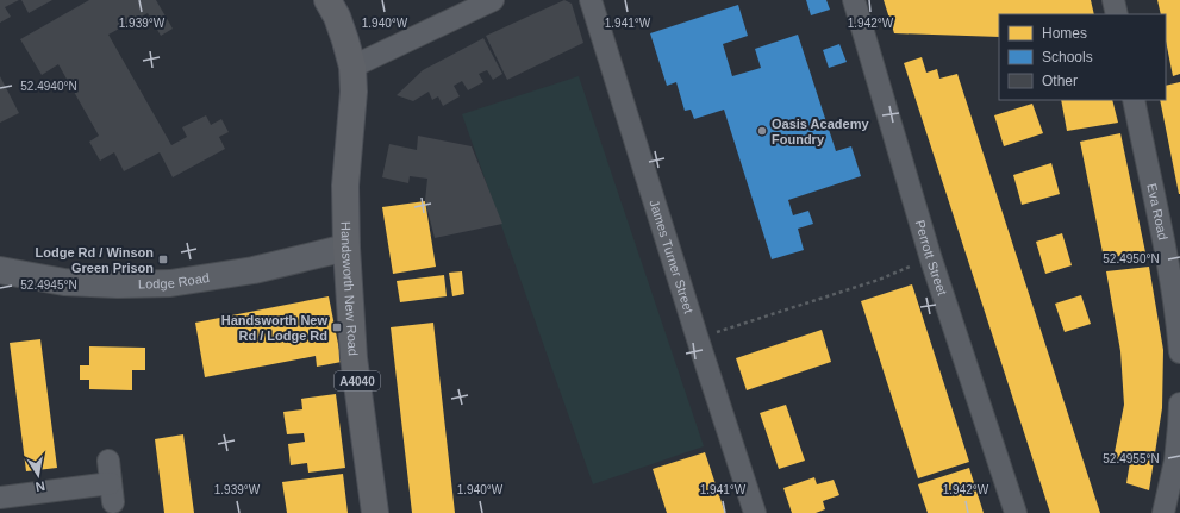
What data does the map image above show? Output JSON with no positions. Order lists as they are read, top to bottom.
{
  "streets": {
    "main road": ["Handsworth New Road", "A4040"],
    "street": [
      "Eva Road",
      "James Turner Street",
      "Perrott Street",
      "Lodge Road"
    ]
  },
  "crossings": [
    ["Lodge Road", "Handsworth New Road"],
    ["Handsworth New Road", "A4040"]
  ],
  "places": {
    "other": ["Oasis Academy Foundry"],
    "transit": ["Lodge Rd / Winson Green Prison", "Handsworth New Rd / Lodge Rd"]
  },
  "legend": ["Homes", "Schools", "Other"],
  "north": "bottom",
  "coordinates": [
    "1.939°W",
    "1.940°W",
    "1.941°W",
    "1.942°W",
    "52.4940°N",
    "52.4950°N",
    "52.4945°N",
    "52.4955°N"
  ]
}
